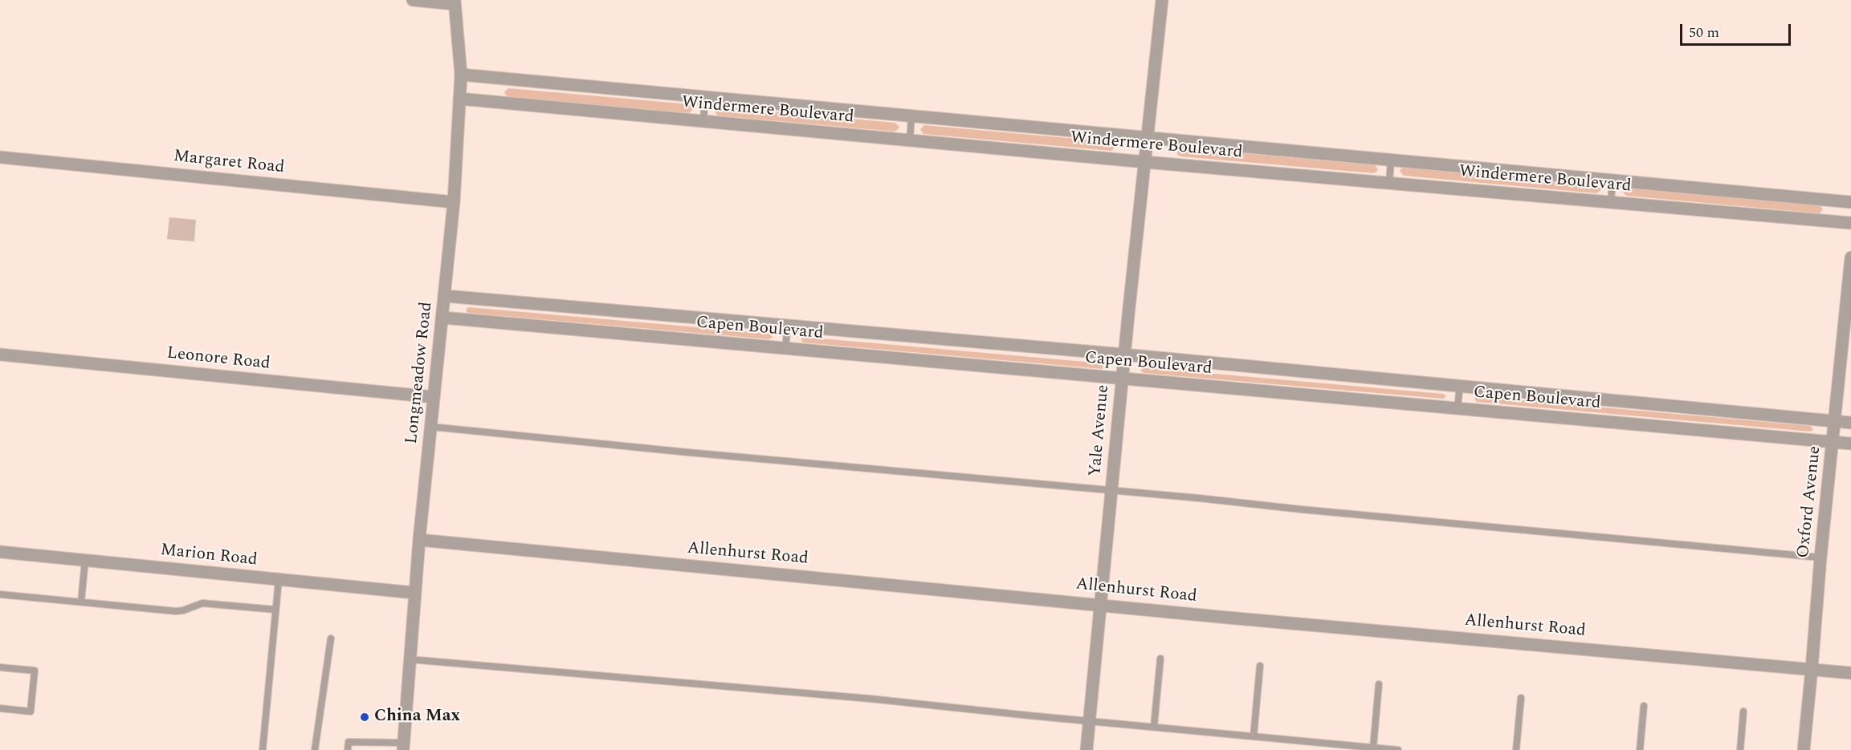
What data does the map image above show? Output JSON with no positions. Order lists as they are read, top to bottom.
{
  "streets": {
    "street": [
      "Windermere Boulevard",
      "Margaret Road",
      "Capen Boulevard",
      "Leonore Road",
      "Longmeadow Road",
      "Yale Avenue",
      "Oxford Avenue",
      "Allenhurst Road",
      "Marion Road"
    ]
  },
  "crossings": [
    ["Windermere Boulevard", "Longmeadow Road"],
    ["Windermere Boulevard", "Yale Avenue"],
    ["Margaret Road", "Longmeadow Road"],
    ["Capen Boulevard", "Longmeadow Road"],
    ["Capen Boulevard", "Yale Avenue"],
    ["Capen Boulevard", "Oxford Avenue"],
    ["Leonore Road", "Longmeadow Road"],
    ["Longmeadow Road", "Allenhurst Road"],
    ["Longmeadow Road", "Marion Road"],
    ["Yale Avenue", "Allenhurst Road"],
    ["Oxford Avenue", "Allenhurst Road"]
  ],
  "places": ["China Max"],
  "scale_bar": "50 m"
}
